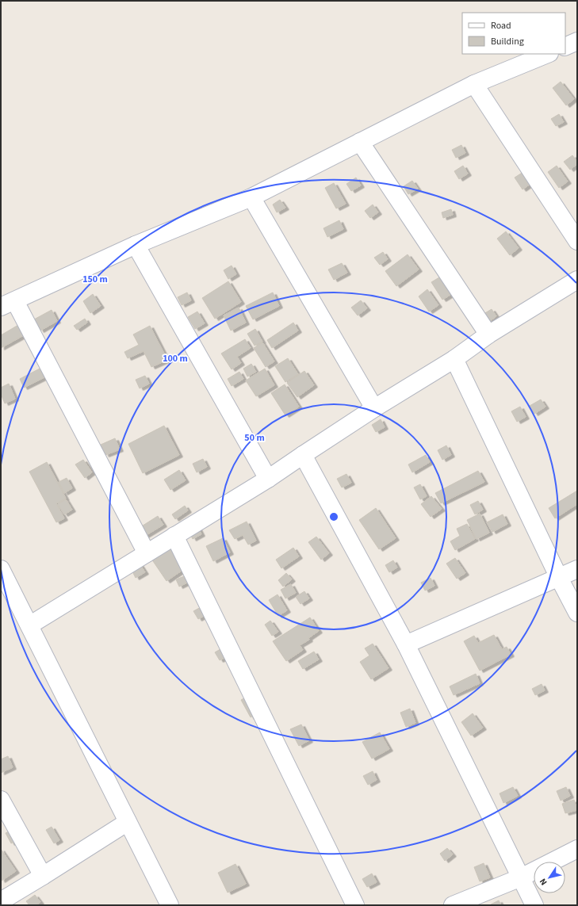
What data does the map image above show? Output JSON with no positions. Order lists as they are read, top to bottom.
{
  "legend": ["Road", "Building"],
  "north": "bottom left",
  "rings": ["150 m", "100 m", "50 m"]
}
